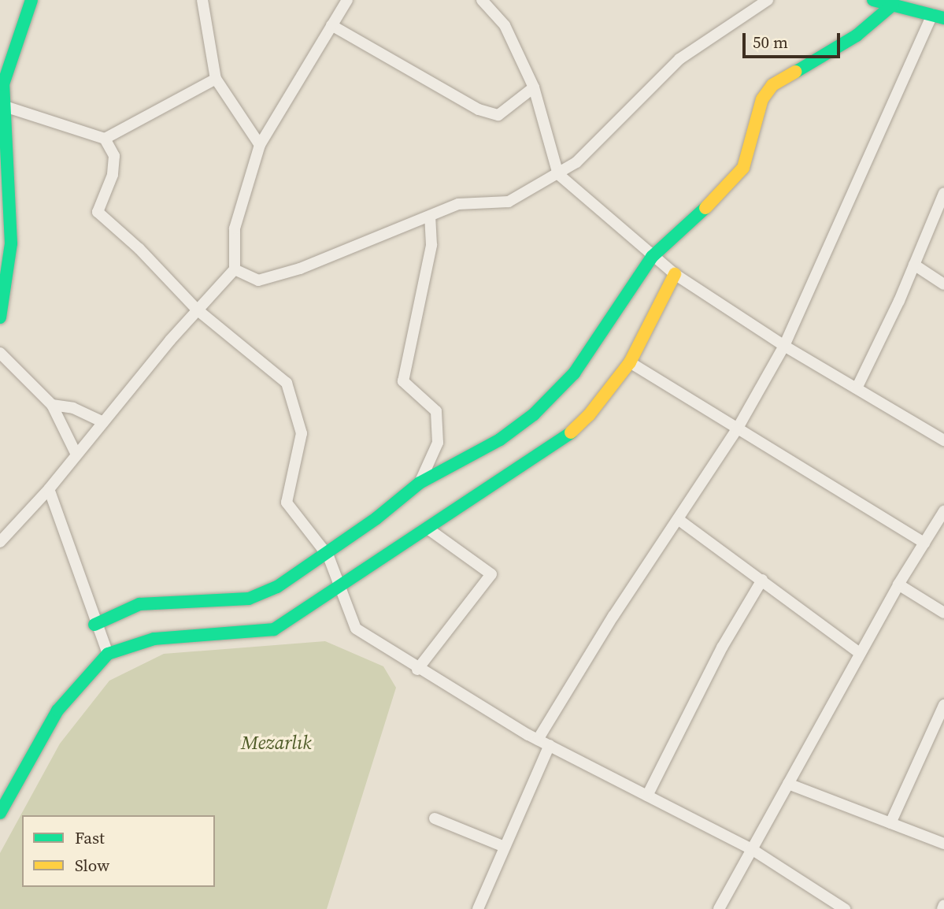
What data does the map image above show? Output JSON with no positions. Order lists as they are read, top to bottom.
{
  "parks": ["Mezarlık"],
  "legend": ["Fast", "Slow"],
  "scale_bar": "50 m"
}
